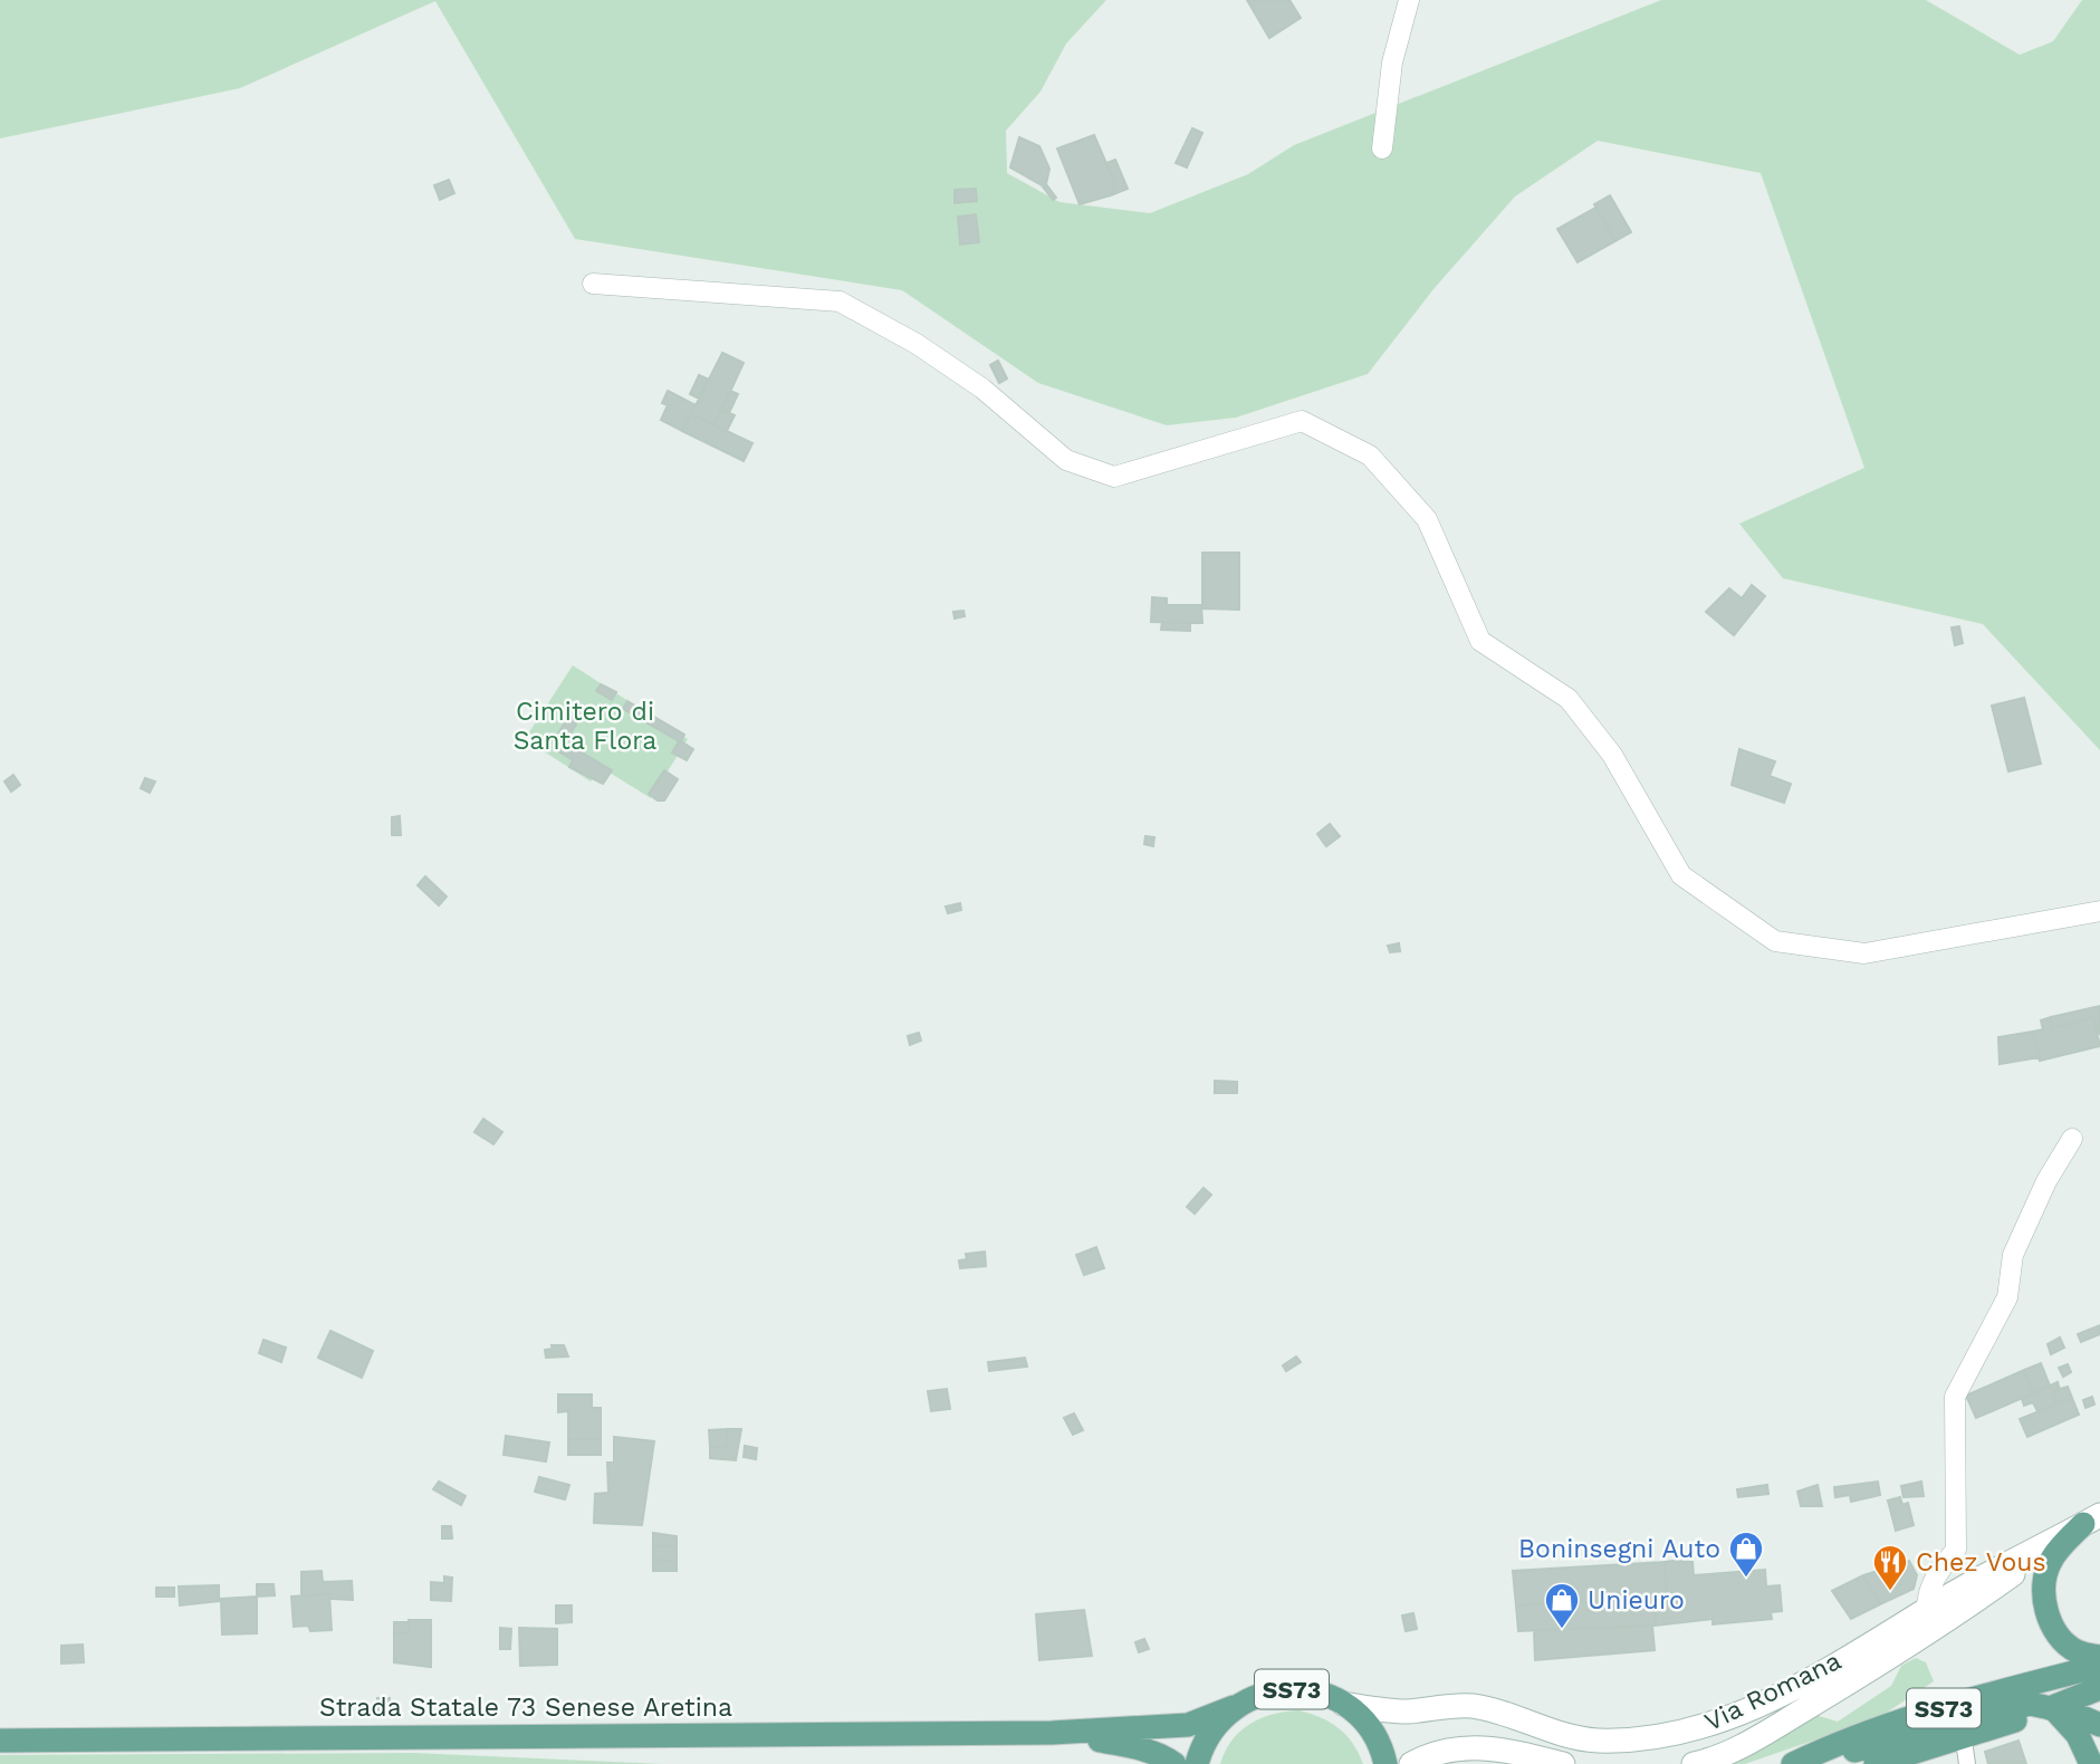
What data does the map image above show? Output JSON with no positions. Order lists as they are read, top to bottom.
{
  "streets": {
    "main road": ["SS73", "Via Romana", "Strada Statale 73 Senese Aretina"]
  },
  "crossings": [
    ["Via Romana", "Strada Statale 73 Senese Aretina"]
  ],
  "parks": ["Cimitero di Santa Flora"],
  "places": {
    "shop": ["Boninsegni Auto", "Unieuro"],
    "restaurant": ["Chez Vous"]
  }
}
